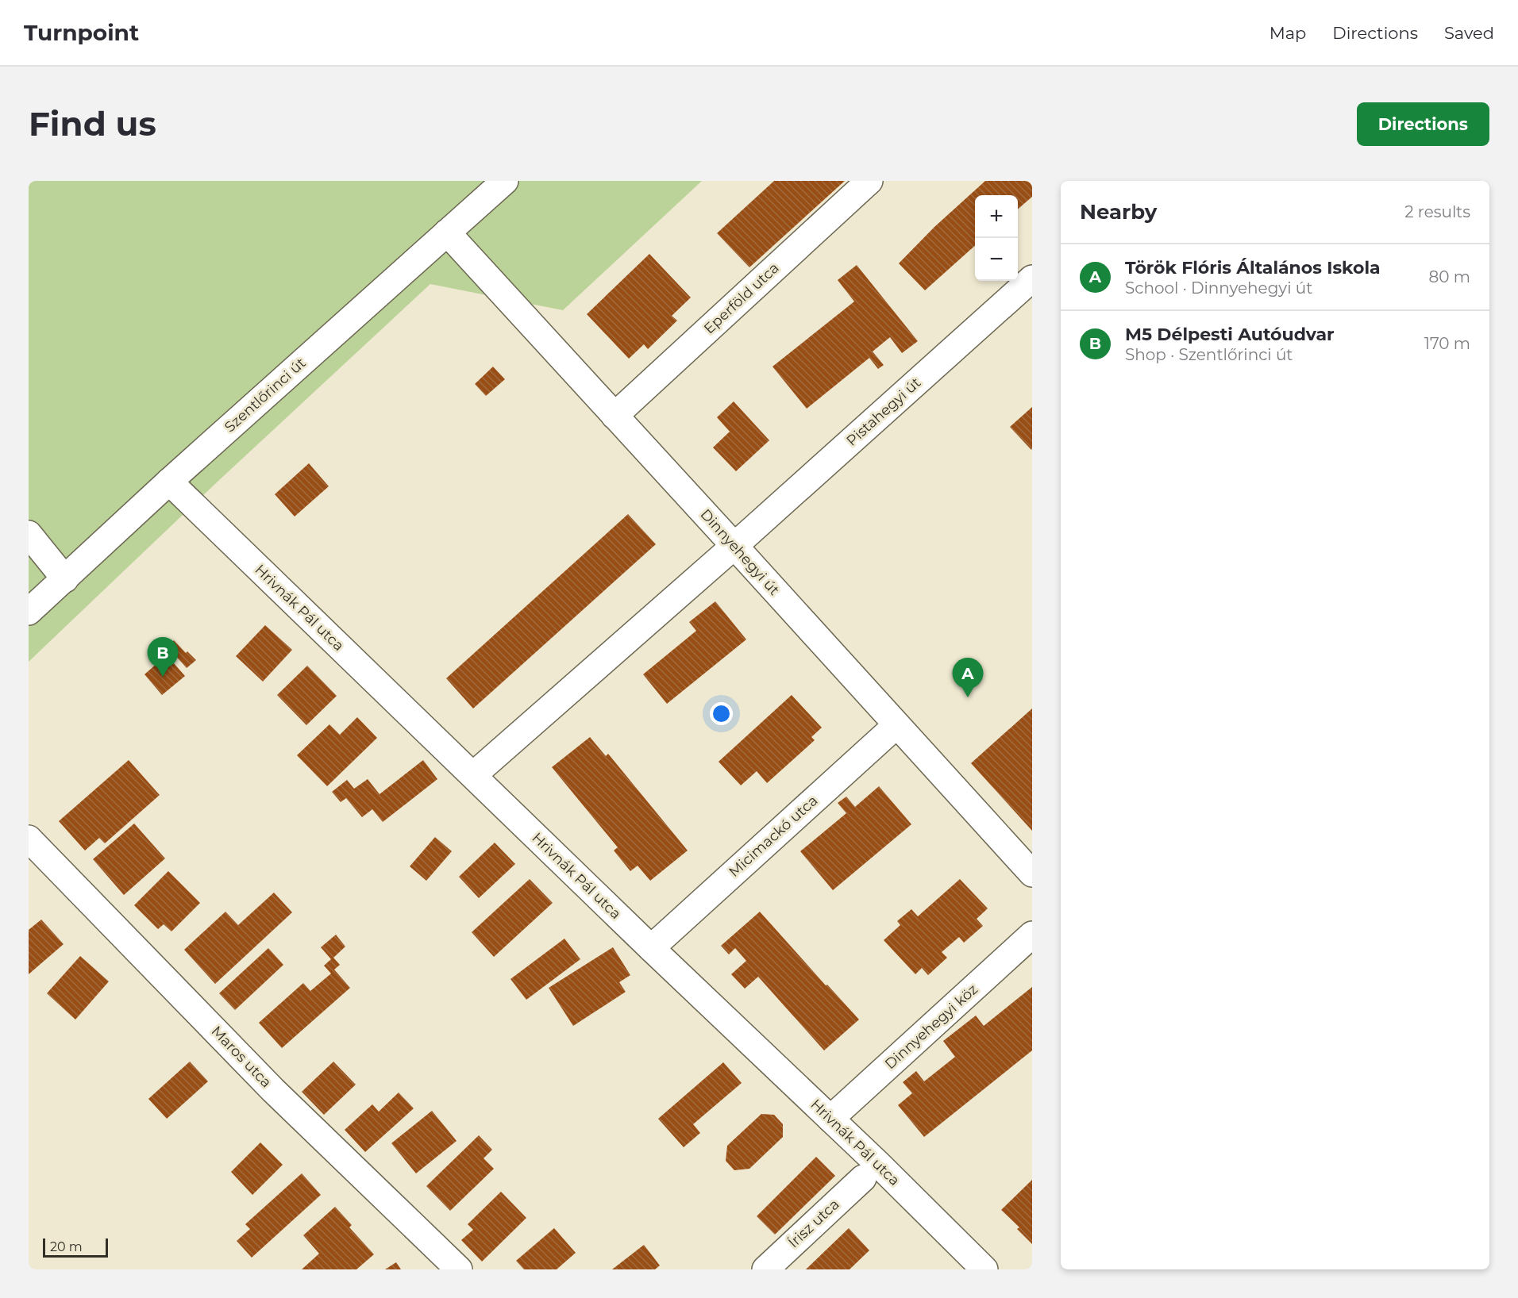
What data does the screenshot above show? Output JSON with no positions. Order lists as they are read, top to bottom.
{
  "streets": {
    "street": [
      "Eperföld utca",
      "Szentlőrinci út",
      "Pistahegyi út",
      "Dinnyehegyi út",
      "Hrivnák Pál utca",
      "Micimackó utca",
      "Dinnyehegyi köz",
      "Maros utca",
      "Írisz utca"
    ]
  },
  "crossings": [
    ["Eperföld utca", "Dinnyehegyi út"],
    ["Szentlőrinci út", "Dinnyehegyi út"],
    ["Szentlőrinci út", "Hrivnák Pál utca"],
    ["Pistahegyi út", "Dinnyehegyi út"],
    ["Pistahegyi út", "Hrivnák Pál utca"],
    ["Dinnyehegyi út", "Micimackó utca"],
    ["Hrivnák Pál utca", "Micimackó utca"],
    ["Hrivnák Pál utca", "Dinnyehegyi köz"]
  ],
  "scale_bar": "20 m",
  "page": {
    "header": "Turnpoint",
    "nav": ["Map", "Directions", "Saved"],
    "buttons": "Directions",
    "title": "Find us",
    "heading": ["Nearby", "2 results"],
    "map_buttons": ["+", "−"],
    "list": [
      {
        "mark": "A",
        "name": "Török Flóris Általános Iskola",
        "note": "School · Dinnyehegyi út",
        "value": "80 m"
      },
      {
        "mark": "B",
        "name": "M5 Délpesti Autóudvar",
        "note": "Shop · Szentlőrinci út",
        "value": "170 m"
      }
    ],
    "pins": ["B", "A"],
    "scale": "20 m"
  }
}
